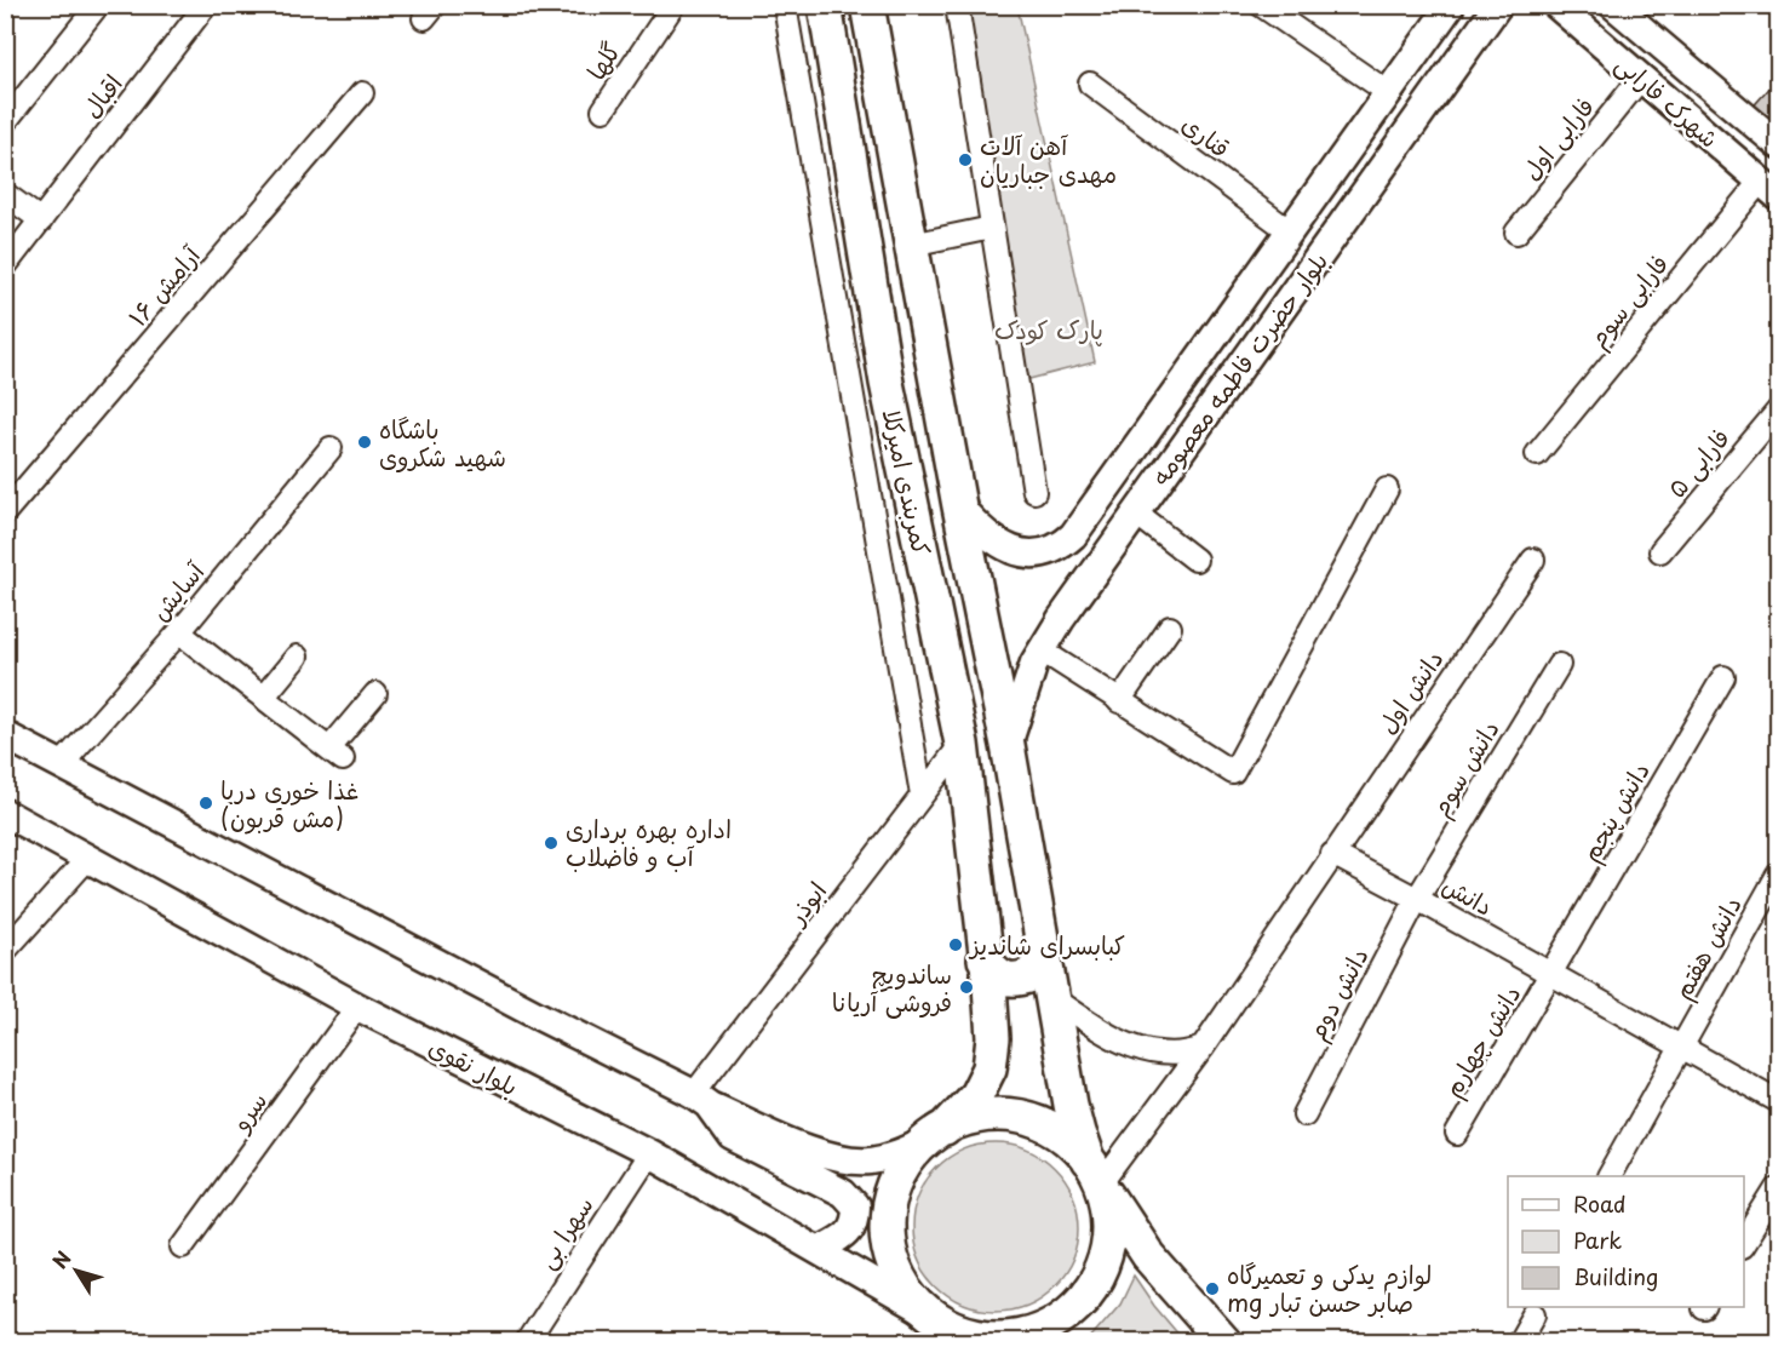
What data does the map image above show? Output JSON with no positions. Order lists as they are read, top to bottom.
{
  "streets": {
    "highway": ["کمربندی امیرکلا"],
    "main road": ["شهرک فارابی", "بلوار حضرت فاطمه معصومه", "بلوار نقوی"],
    "street": [
      "گلها",
      "اقبال",
      "قناری",
      "فارابی اول",
      "آرامش ۱۶",
      "فارابی سوم",
      "فارابی ۵",
      "آسایش",
      "دانش اول",
      "دانش سوم",
      "دانش پنجم",
      "دانش",
      "ابوذر",
      "دانش هفتم",
      "دانش دوم",
      "دانش چهارم",
      "سرو",
      "سهرا بی"
    ]
  },
  "crossings": [
    ["شهرک فارابی", "فارابی اول"],
    ["شهرک فارابی", "فارابی سوم"],
    ["قناری", "بلوار حضرت فاطمه معصومه"],
    ["بلوار حضرت فاطمه معصومه", "کمربندی امیرکلا"],
    ["کمربندی امیرکلا", "ابوذر"],
    ["کمربندی امیرکلا", "بلوار نقوی"],
    ["دانش اول", "دانش"],
    ["دانش سوم", "دانش"],
    ["دانش سوم", "دانش دوم"],
    ["دانش پنجم", "دانش"],
    ["دانش پنجم", "دانش چهارم"],
    ["دانش", "دانش هفتم"],
    ["دانش", "دانش دوم"],
    ["دانش", "دانش چهارم"],
    ["بلوار نقوی", "سرو"],
    ["بلوار نقوی", "سهرا بی"]
  ],
  "parks": ["پارک کودک"],
  "places": [
    "آهن آلات مهدی جباریان",
    "باشگاه شهید شکروی",
    "غذا خوری دریا (مش قربون)",
    "اداره بهره برداری آب و فاضلاب",
    "کبابسرای شاندیز",
    "ساندویچ فروشی آریانا",
    "لوازم یدکی و تعمیرگاه mg صابر حسن تبار"
  ],
  "legend": ["Road", "Park", "Building"],
  "north": "top left"
}
